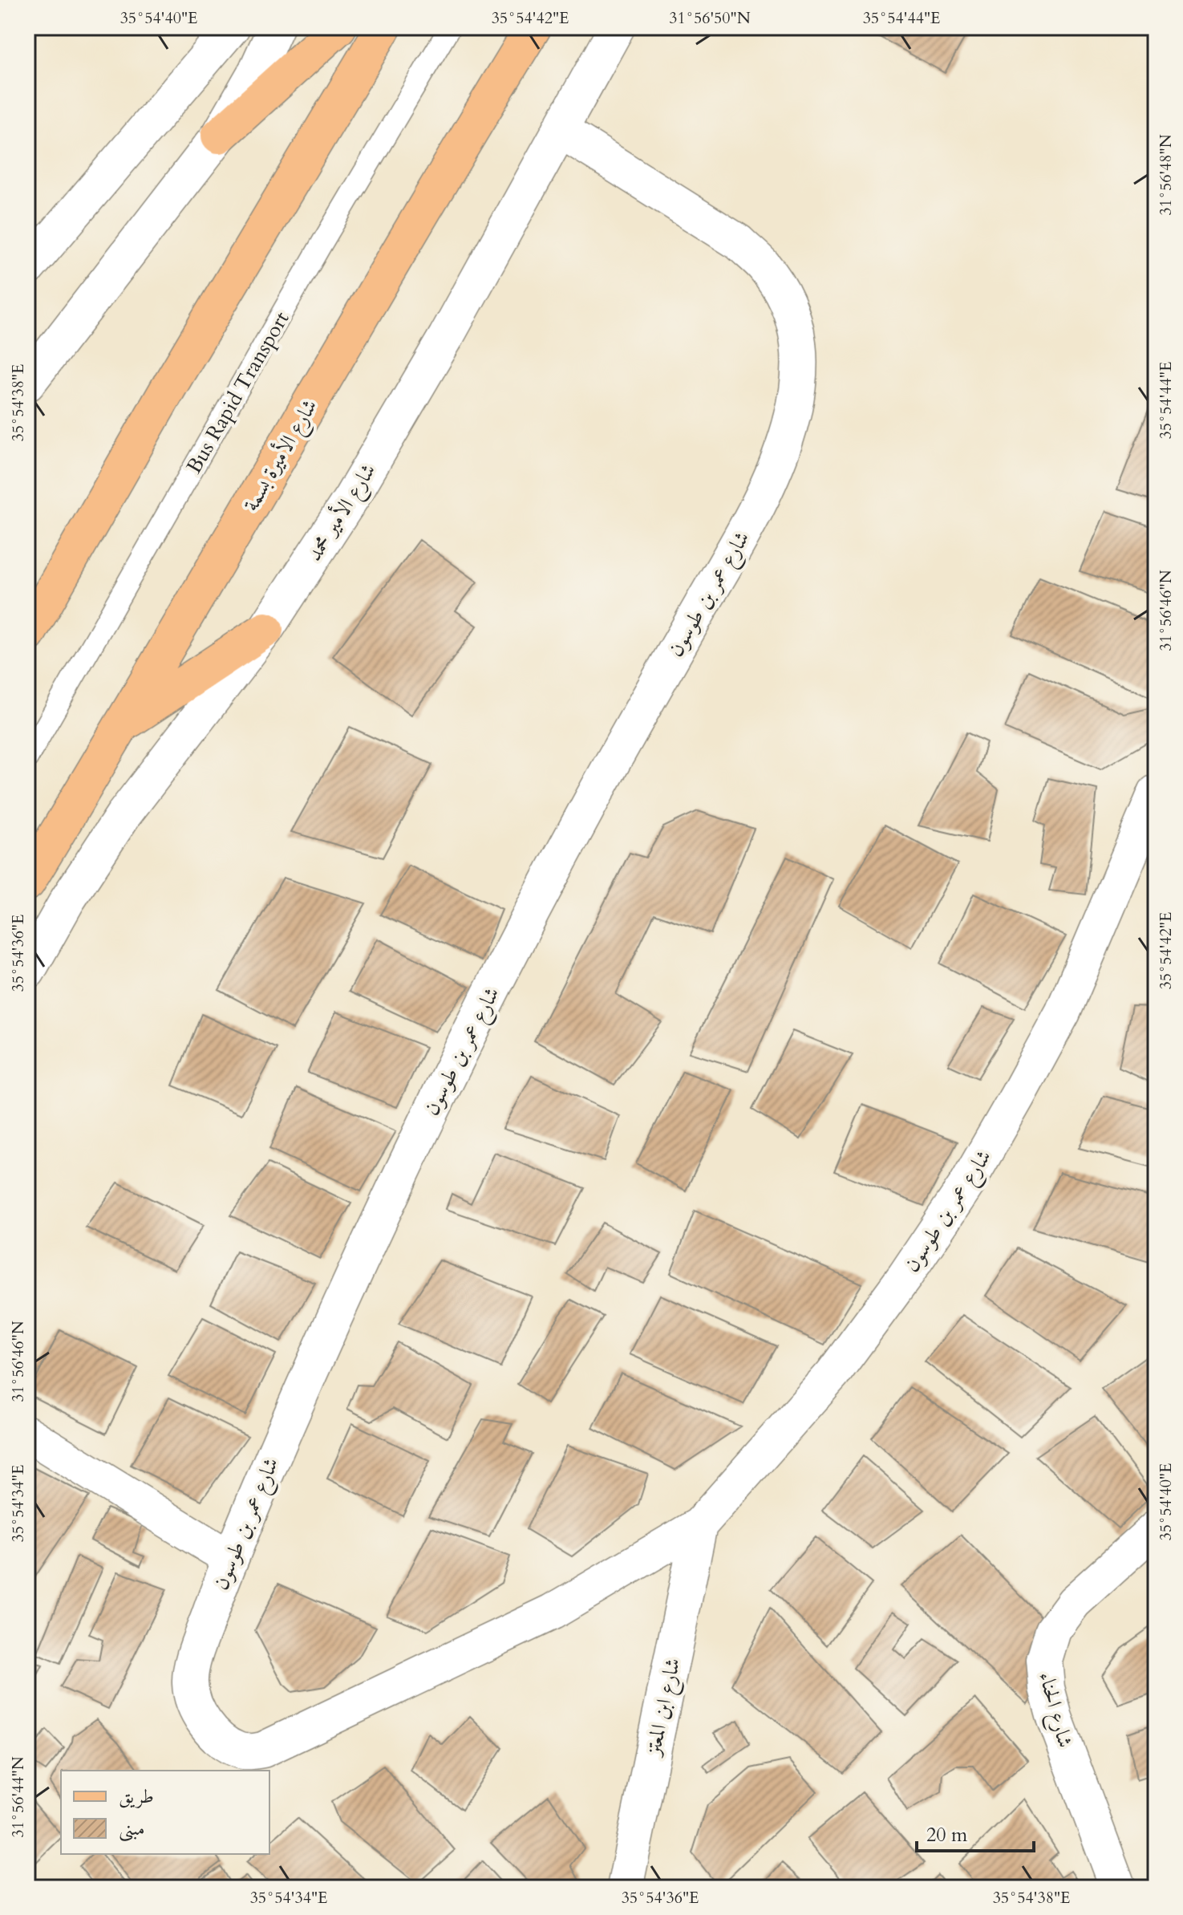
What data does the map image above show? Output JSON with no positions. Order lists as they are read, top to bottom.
{
  "streets": {
    "main road": ["شارع الأميرة بسمة"],
    "street": [
      "شارع الأمير محمد",
      "شارع عمر بن طوسون",
      "شارع ابن المعتز",
      "شارع الحناء"
    ],
    "lane": ["Bus Rapid Transport"]
  },
  "crossings": [
    ["شارع الأمير محمد", "شارع عمر بن طوسون"],
    ["شارع عمر بن طوسون", "شارع ابن المعتز"]
  ],
  "legend": ["طريق", "مبنى"],
  "scale_bar": "20 m",
  "coordinates": [
    "35°54'40\"E",
    "35°54'42\"E",
    "31°56'50\"N",
    "35°54'44\"E",
    "31°56'48\"N",
    "35°54'38\"E",
    "31°56'46\"N",
    "35°54'36\"E",
    "35°54'34\"E",
    "31°56'44\"N"
  ]
}
